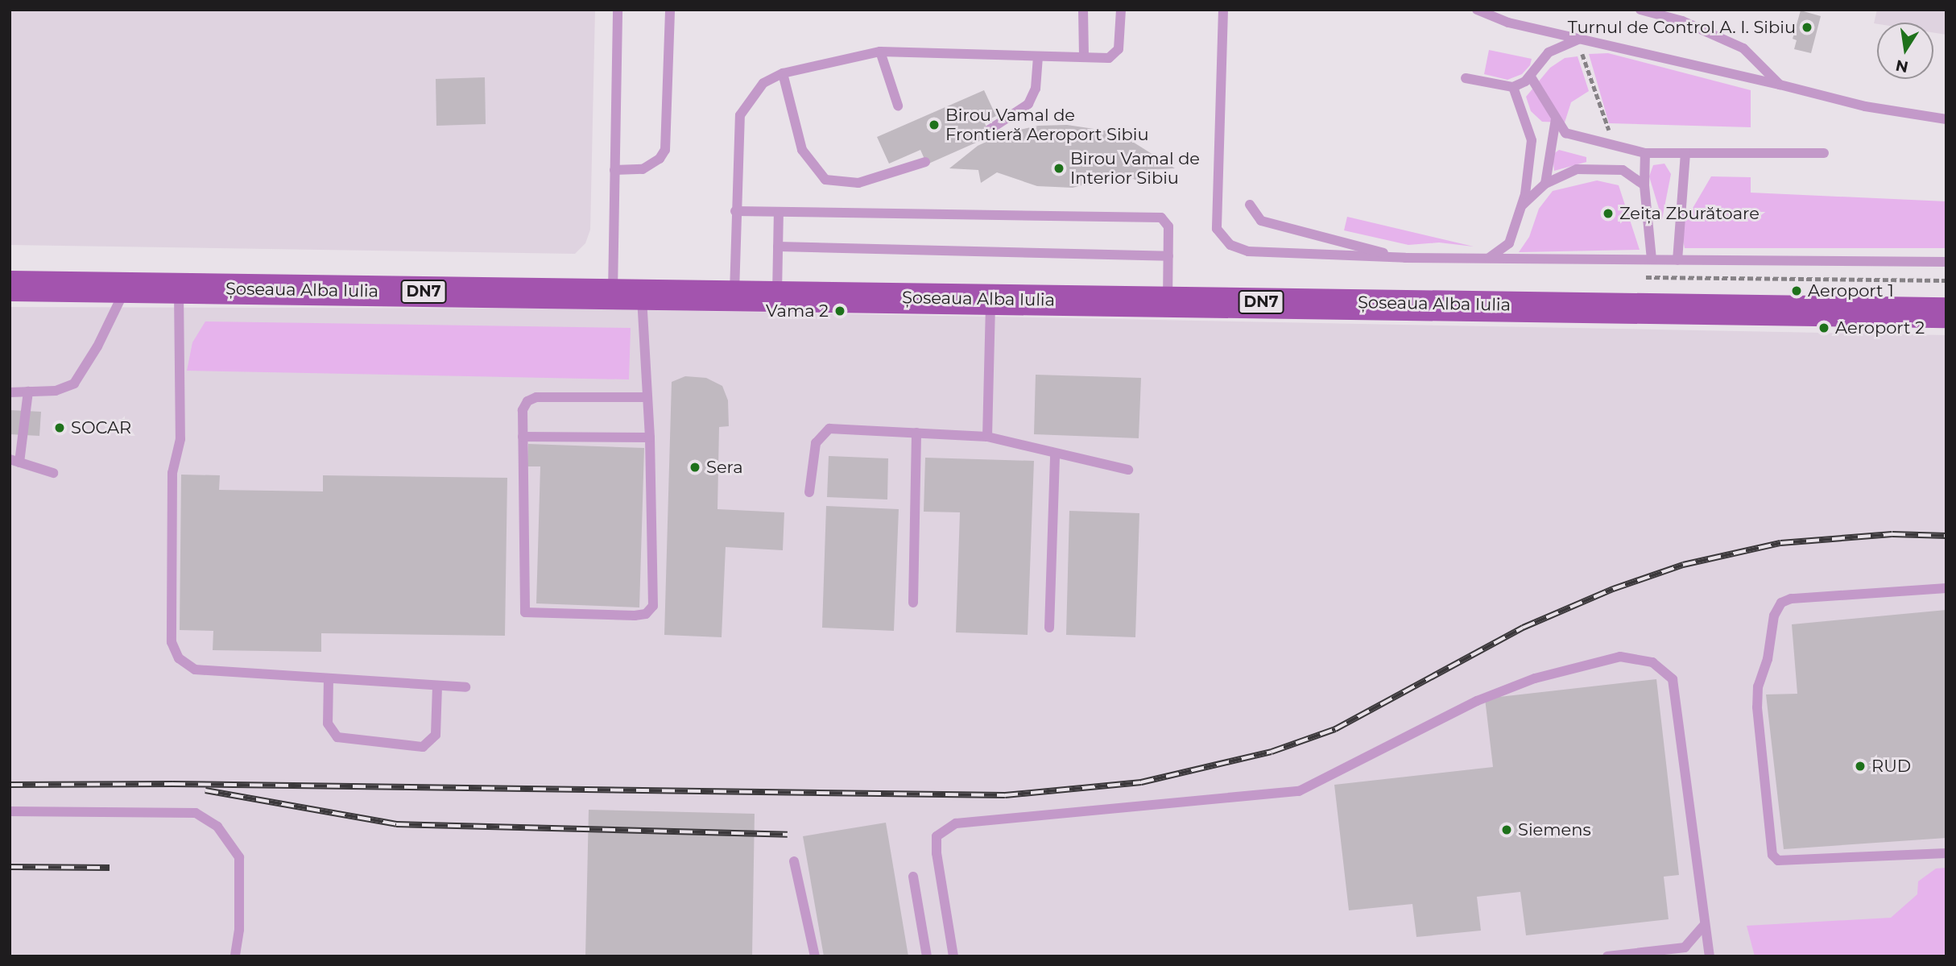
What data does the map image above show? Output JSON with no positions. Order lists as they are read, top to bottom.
{
  "streets": {
    "main road": ["Șoseaua Alba Iulia", "DN7"]
  },
  "places": [
    "Turnul de Control A. I. Sibiu",
    "Birou Vamal de Frontieră Aeroport Sibiu",
    "Birou Vamal de Interior Sibiu",
    "Zeița Zburătoare",
    "Aeroport 1",
    "Vama 2",
    "Aeroport 2",
    "SOCAR",
    "Sera",
    "RUD",
    "Siemens"
  ],
  "north": "bottom"
}
